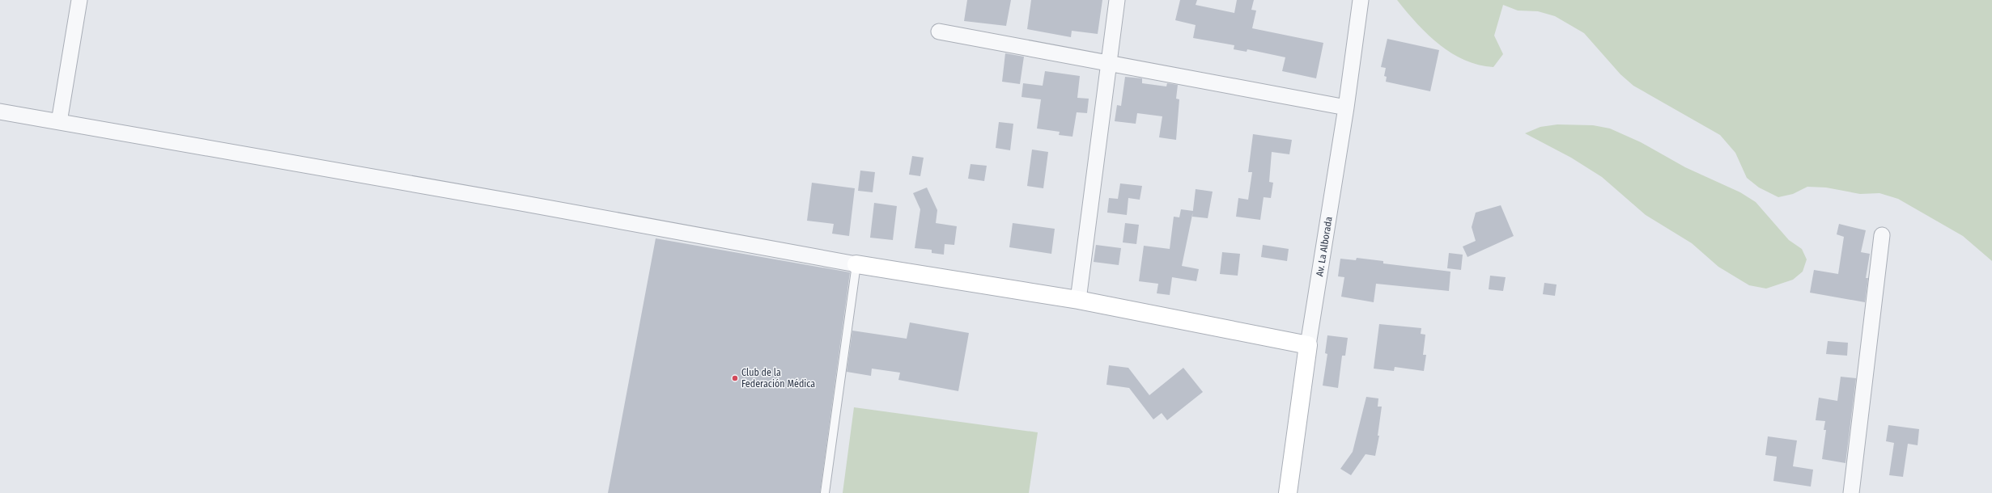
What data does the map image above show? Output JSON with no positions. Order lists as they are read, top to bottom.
{
  "streets": {
    "main road": ["Av. La Alborada"]
  },
  "places": ["Club de la Federación Médica"]
}
